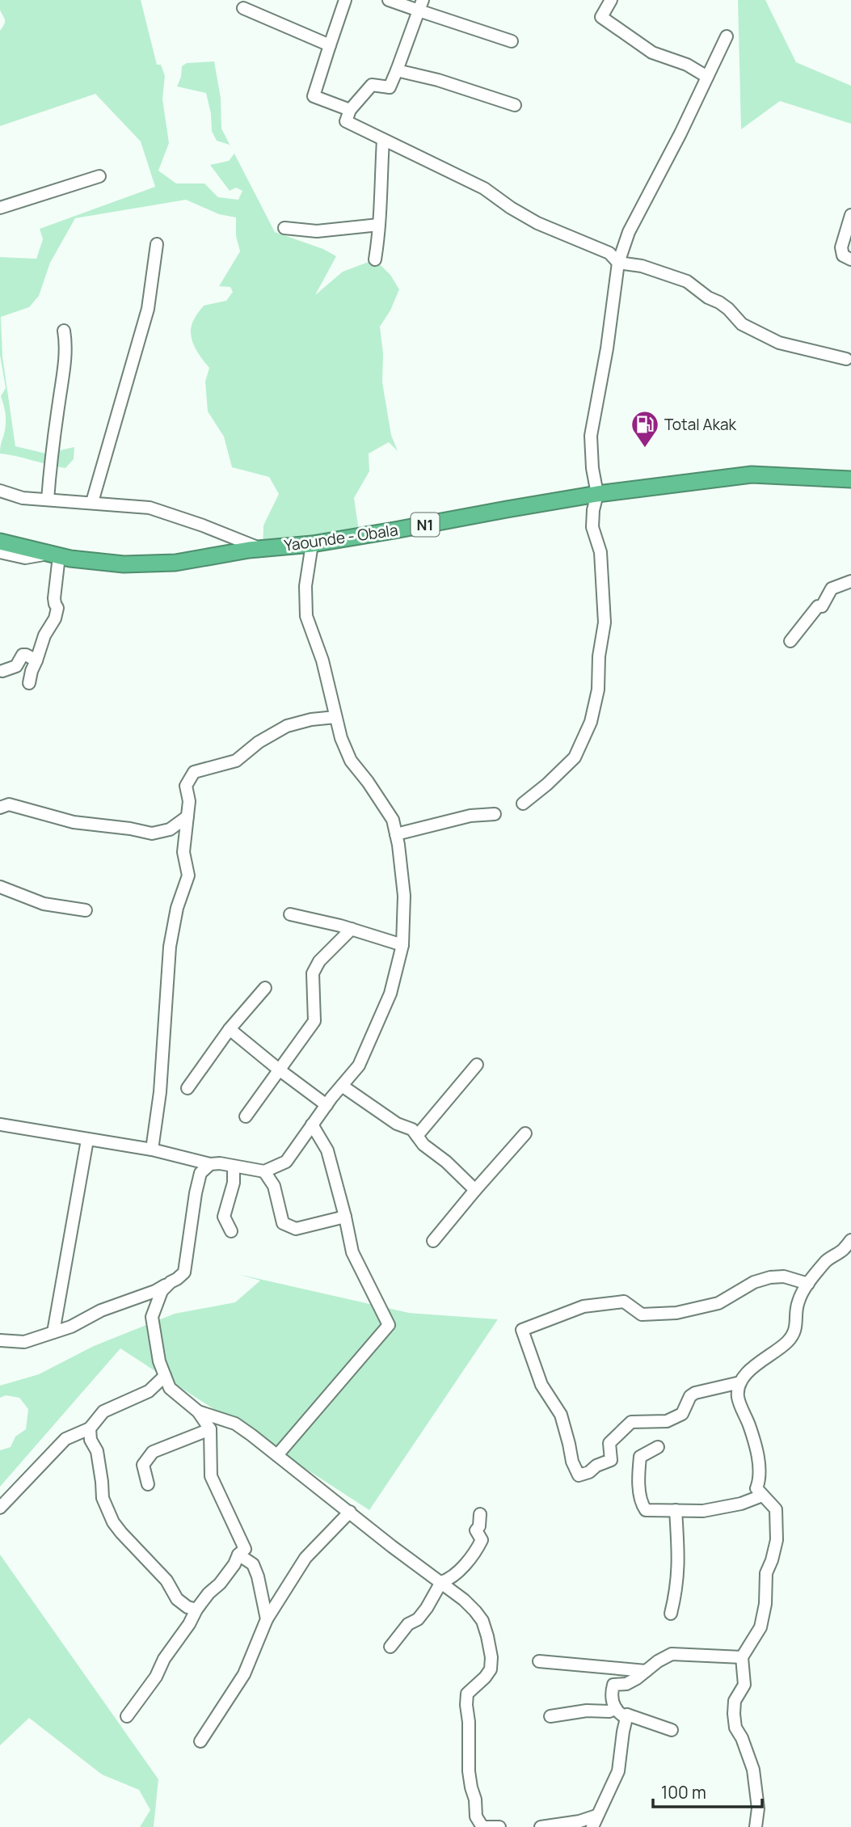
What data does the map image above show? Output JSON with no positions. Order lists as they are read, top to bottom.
{
  "streets": {
    "highway": ["N1", "Yaounde - Obala"]
  },
  "places": {
    "fuel station": ["Total Akak"]
  },
  "scale_bar": "100 m"
}
